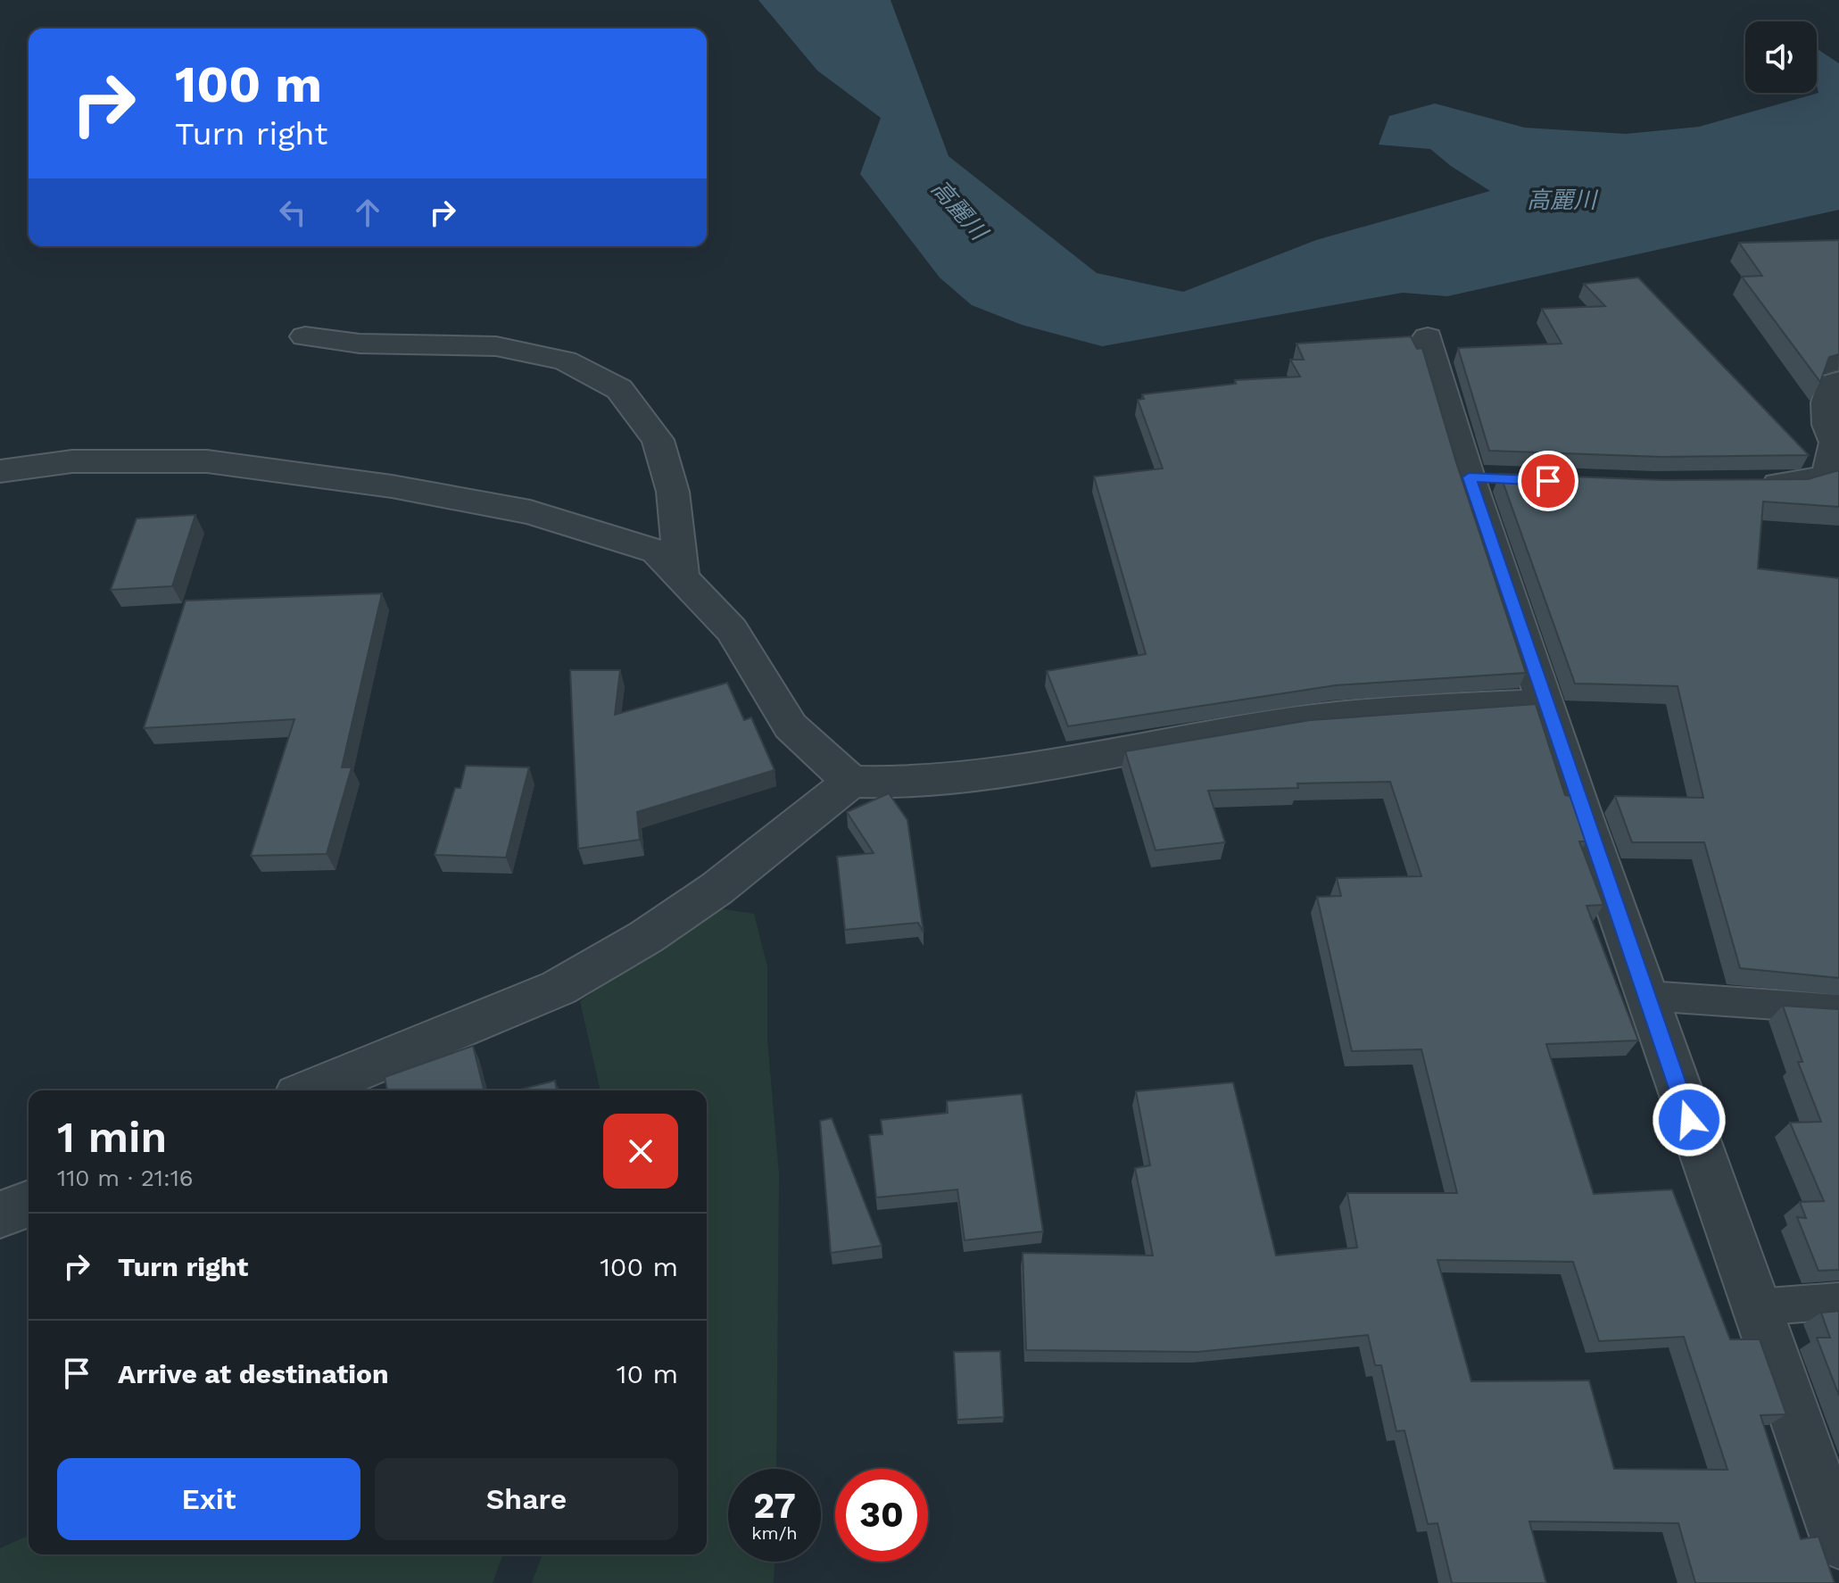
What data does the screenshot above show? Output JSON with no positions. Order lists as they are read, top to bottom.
{
  "water": ["高麗川"],
  "page": {
    "turn": ["100 m", "Turn right"],
    "heading": ["1 min", "110 m · 21:16"],
    "list": [
      {
        "name": "Turn right",
        "value": "100 m"
      },
      {
        "name": "Arrive at destination",
        "value": "10 m"
      }
    ],
    "buttons": ["Exit", "Share"],
    "speed": "27 km/h",
    "limit": "30"
  }
}
